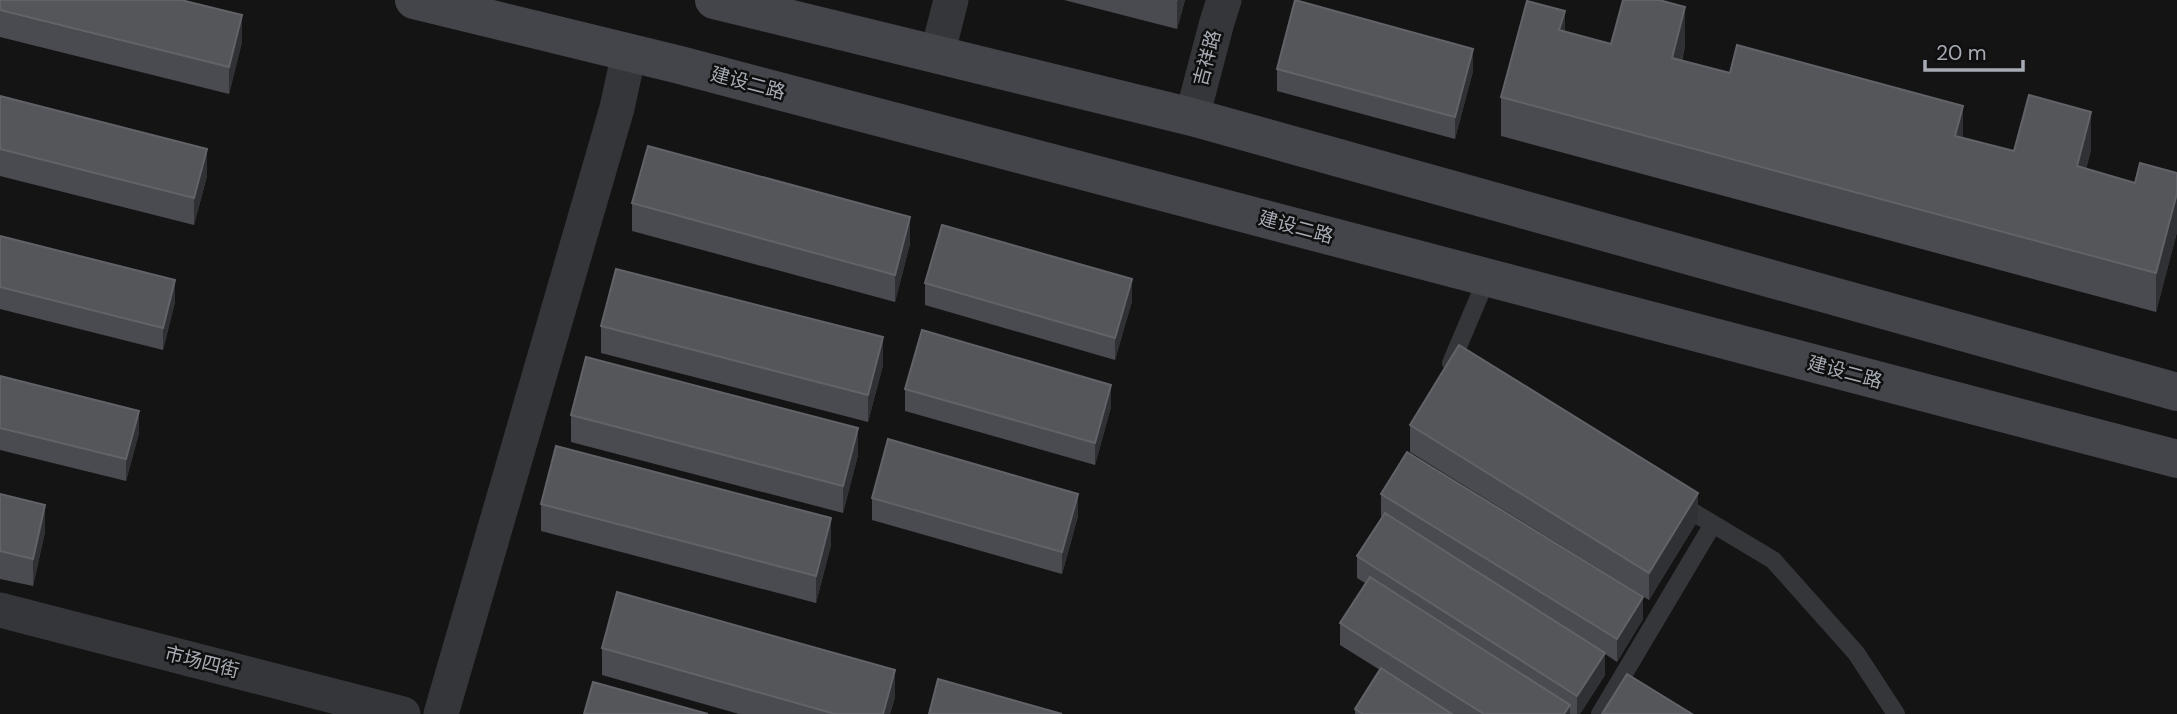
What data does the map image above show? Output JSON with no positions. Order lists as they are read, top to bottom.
{
  "streets": {
    "main road": ["建设二路"],
    "street": ["吉祥路", "市场四街"]
  },
  "scale_bar": "20 m"
}
